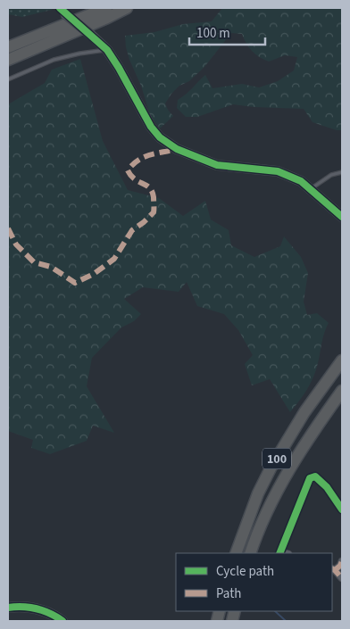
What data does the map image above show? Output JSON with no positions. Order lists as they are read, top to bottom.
{
  "streets": {
    "highway": ["100"]
  },
  "legend": ["Cycle path", "Path"],
  "scale_bar": "100 m"
}
